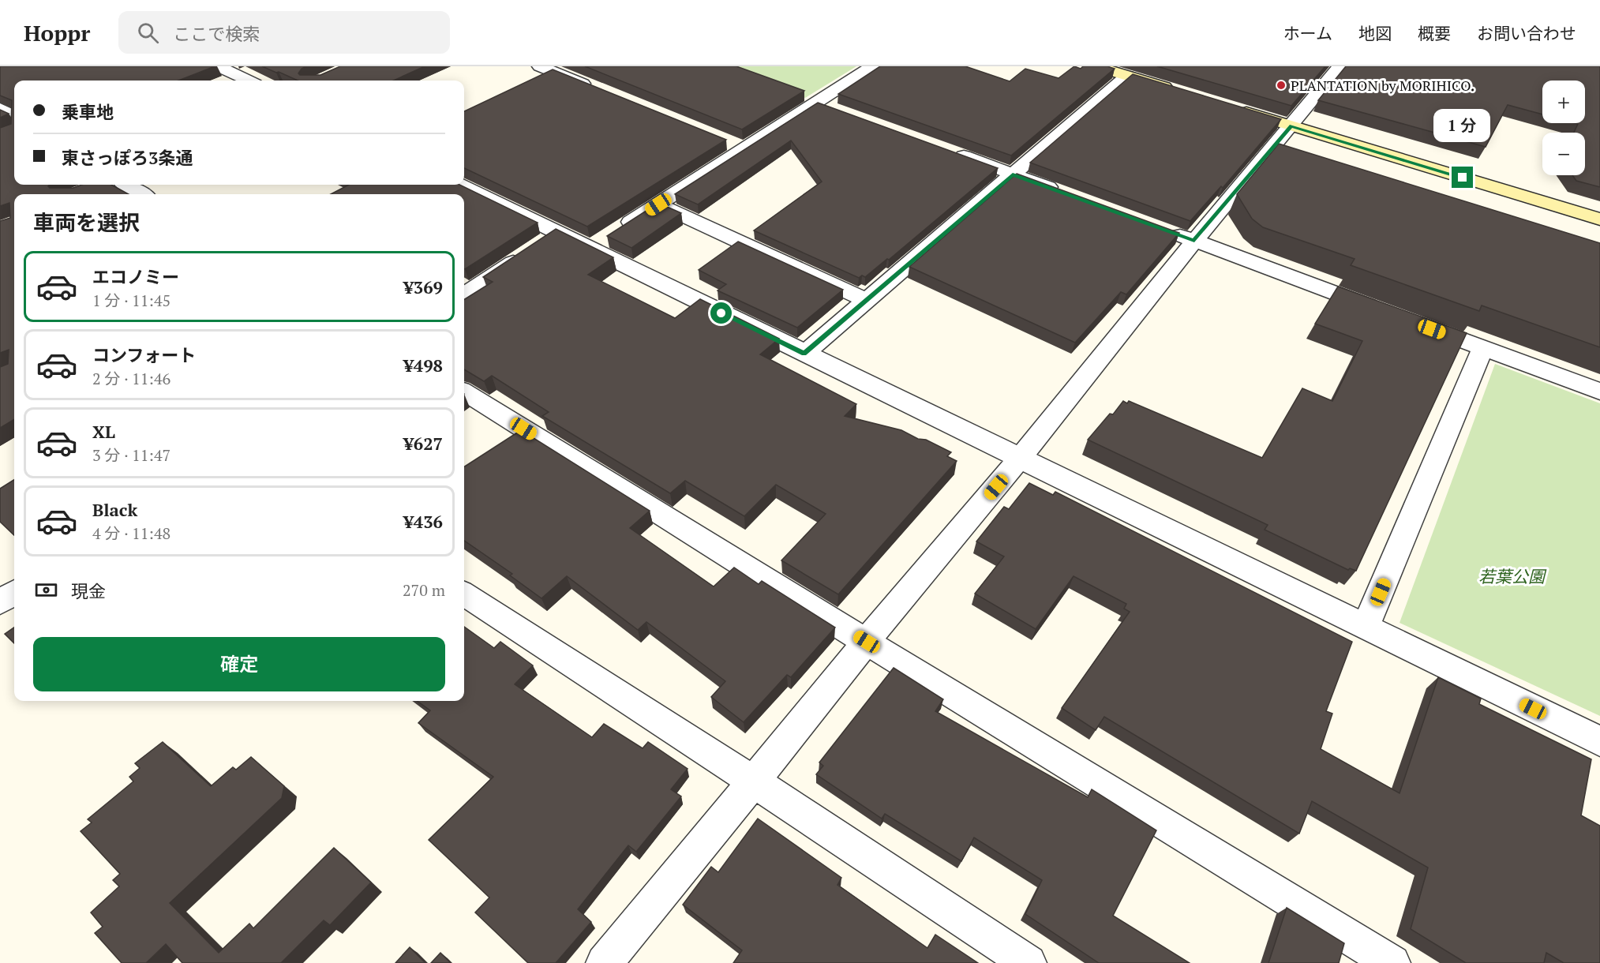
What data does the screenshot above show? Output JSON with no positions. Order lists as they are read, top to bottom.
{
  "parks": ["若葉公園"],
  "places": ["PLANTATION by MORIHICO."],
  "page": {
    "header": "Hoppr",
    "search": "ここで検索",
    "nav": [
      "ホーム",
      "地図",
      "概要",
      "お問い合わせ"
    ],
    "map_buttons": ["+", "−"],
    "banner": ["乗車地", "東さっぽろ3条通"],
    "bubble": "1 分",
    "heading": "車両を選択",
    "list": [
      {
        "name": "エコノミー",
        "note": "1 分 · 11:45",
        "value": "¥369"
      },
      {
        "name": "コンフォート",
        "note": "2 分 · 11:46",
        "value": "¥498"
      },
      {
        "name": "XL",
        "note": "3 分 · 11:47",
        "value": "¥627"
      },
      {
        "name": "Black",
        "note": "4 分 · 11:48",
        "value": "¥436"
      }
    ],
    "pay": ["現金", "270 m"],
    "buttons": "確定"
  }
}
